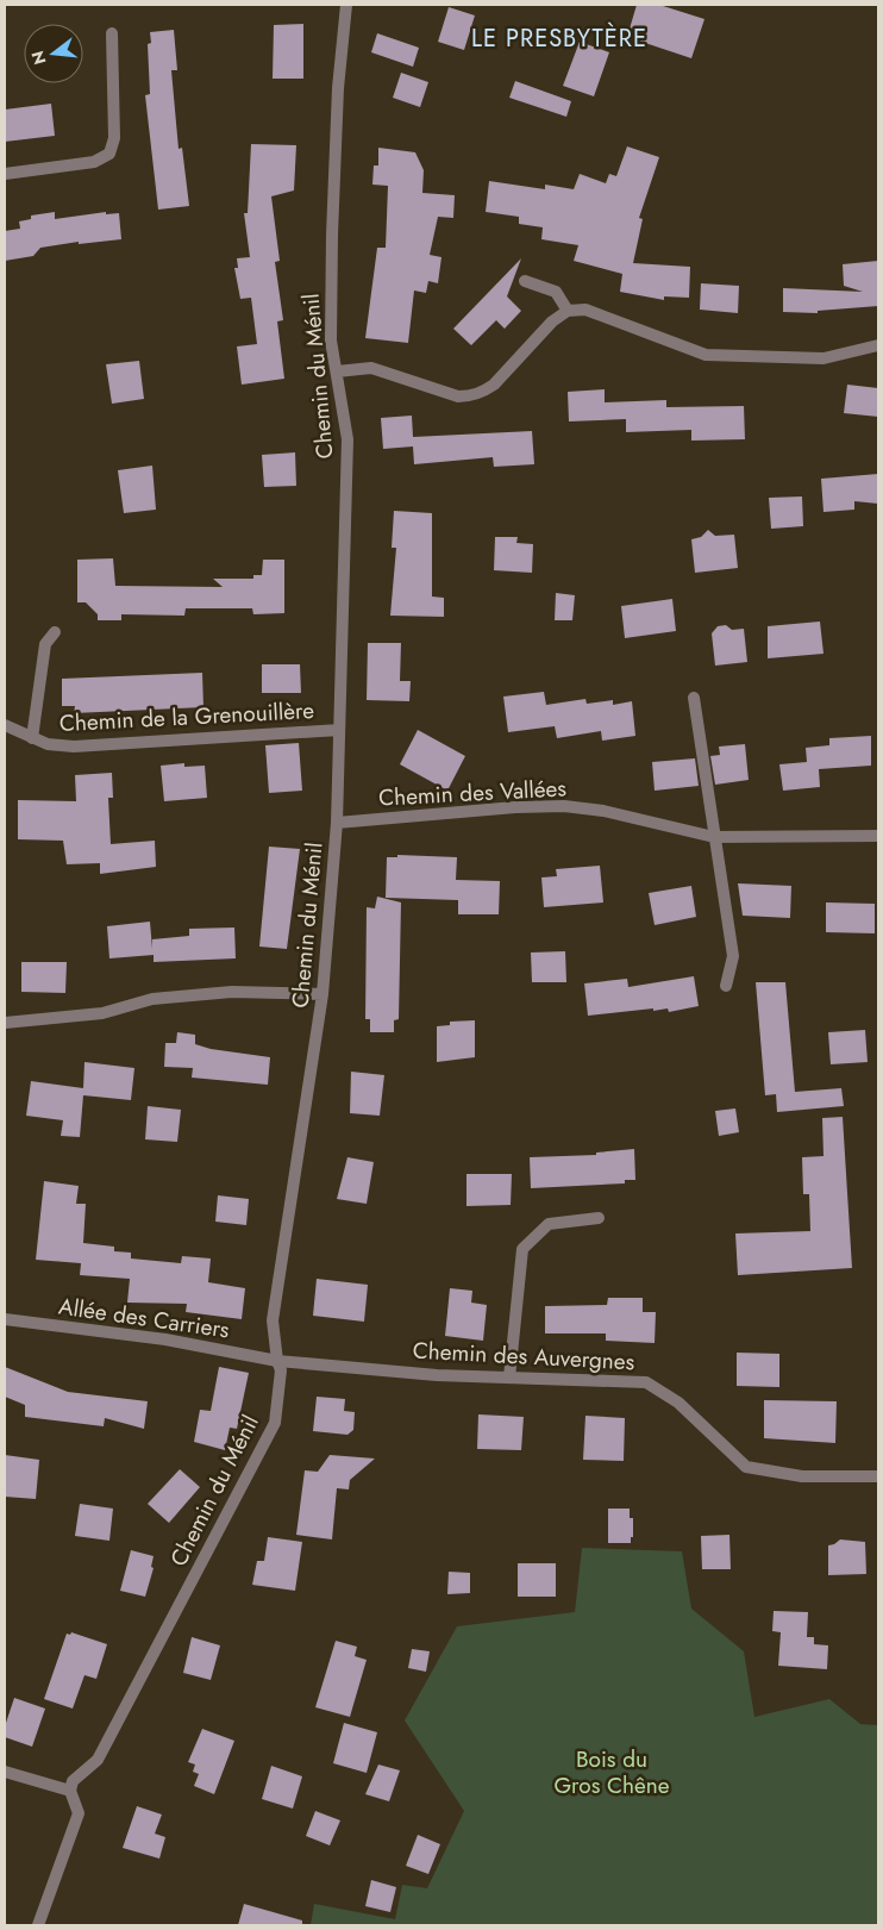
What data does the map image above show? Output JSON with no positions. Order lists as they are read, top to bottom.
{
  "streets": {
    "street": [
      "Chemin du Ménil",
      "Chemin de la Grenouillère",
      "Chemin des Vallées",
      "Allée des Carriers",
      "Chemin des Auvergnes"
    ]
  },
  "crossings": [
    ["Chemin du Ménil", "Chemin de la Grenouillère"],
    ["Chemin du Ménil", "Chemin des Vallées"],
    ["Chemin du Ménil", "Allée des Carriers"],
    ["Chemin du Ménil", "Chemin des Auvergnes"],
    ["Allée des Carriers", "Chemin des Auvergnes"]
  ],
  "districts": ["LE PRESBYTÈRE"],
  "parks": ["Bois du Gros Chêne"],
  "north": "left"
}
